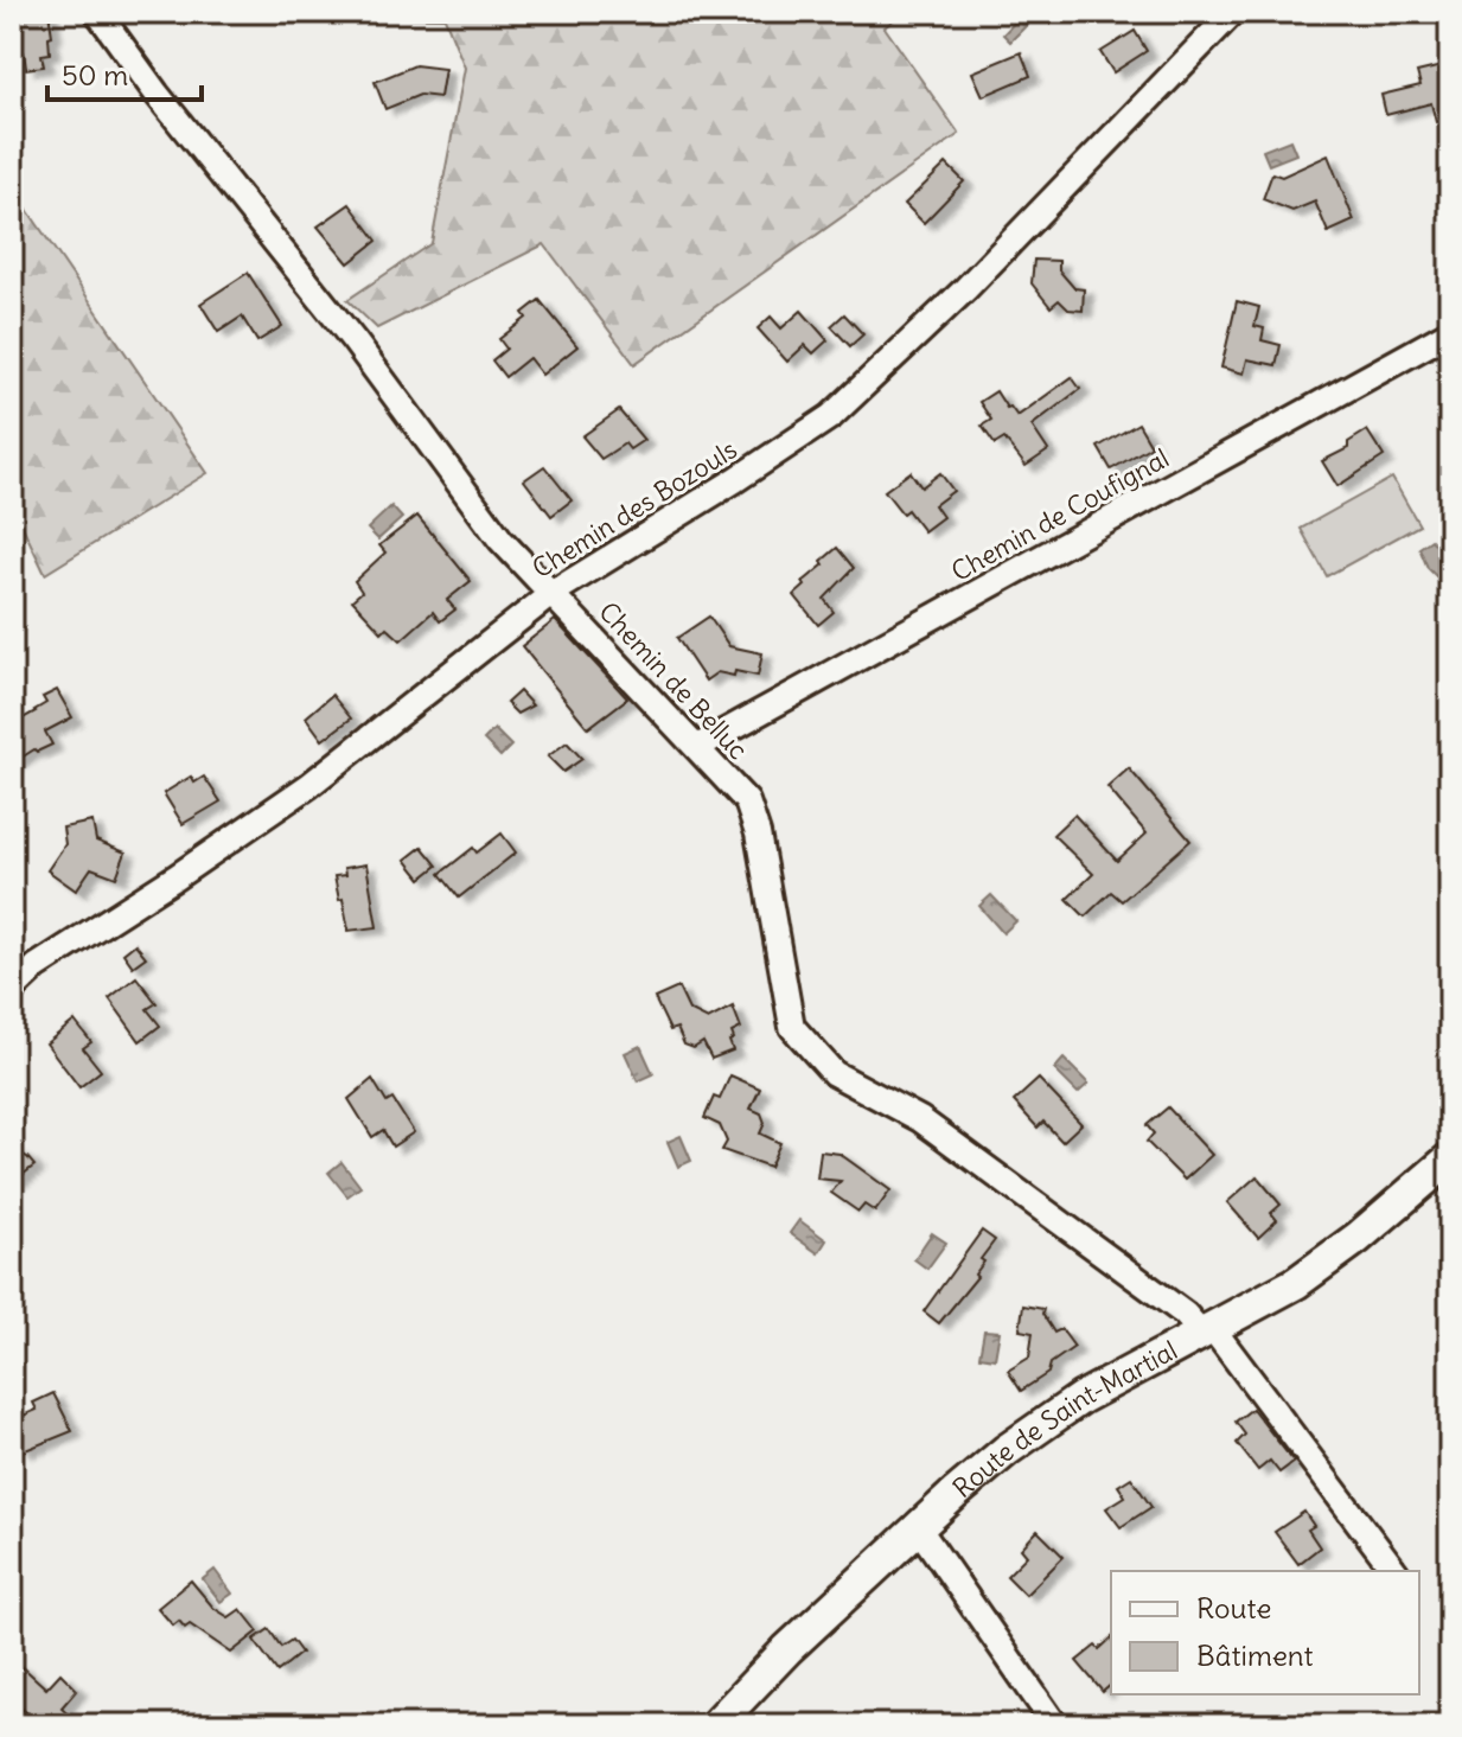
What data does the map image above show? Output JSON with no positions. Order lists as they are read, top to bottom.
{
  "streets": {
    "main road": ["Route de Saint-Martial"],
    "street": ["Chemin des Bozouls", "Chemin de Coufignal", "Chemin de Belluc"]
  },
  "crossings": [
    ["Chemin des Bozouls", "Chemin de Belluc"],
    ["Chemin de Coufignal", "Chemin de Belluc"],
    ["Chemin de Belluc", "Route de Saint-Martial"]
  ],
  "legend": ["Route", "Bâtiment"],
  "scale_bar": "50 m"
}
